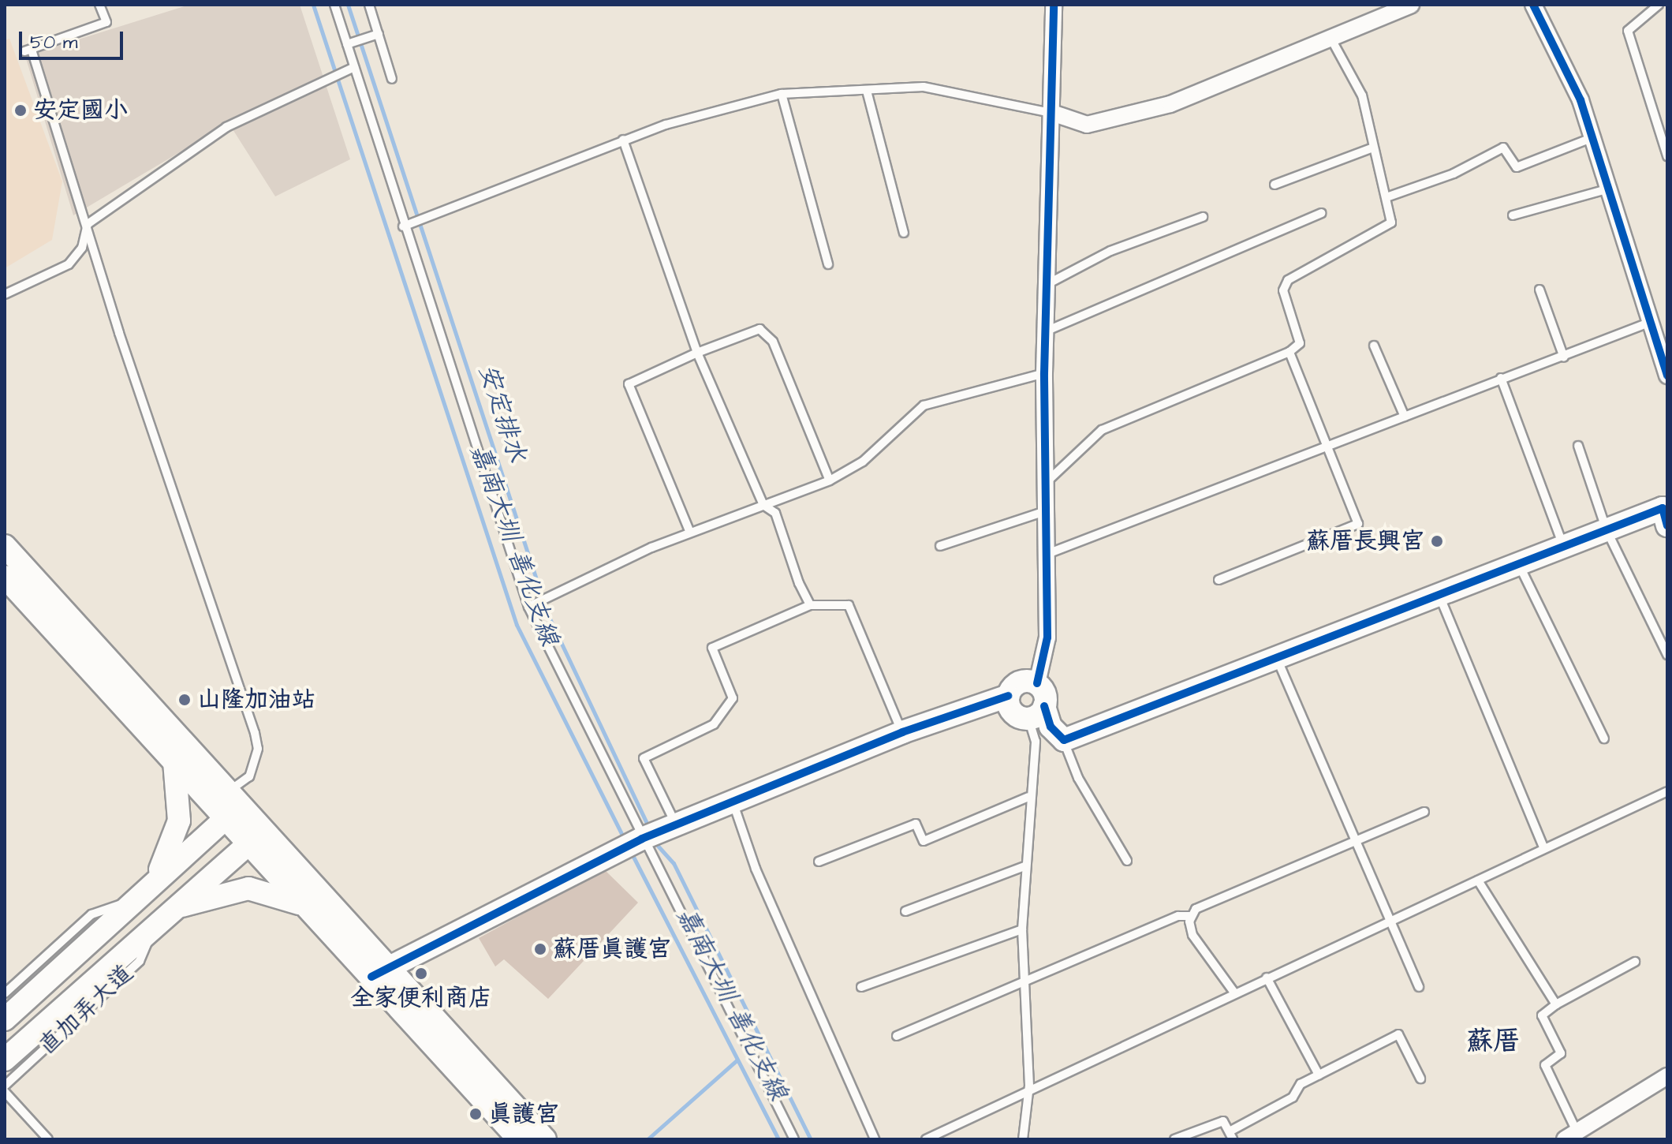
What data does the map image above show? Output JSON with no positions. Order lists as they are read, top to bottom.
{
  "streets": {
    "street": ["直加弄大道"]
  },
  "districts": ["蘇厝"],
  "water": ["安定排水", "嘉南大圳 善化支線"],
  "places": [
    "安定國小",
    "蘇厝長興宮",
    "山隆加油站",
    "蘇厝真護宮",
    "全家便利商店",
    "真護宮"
  ],
  "scale_bar": "50 m"
}
